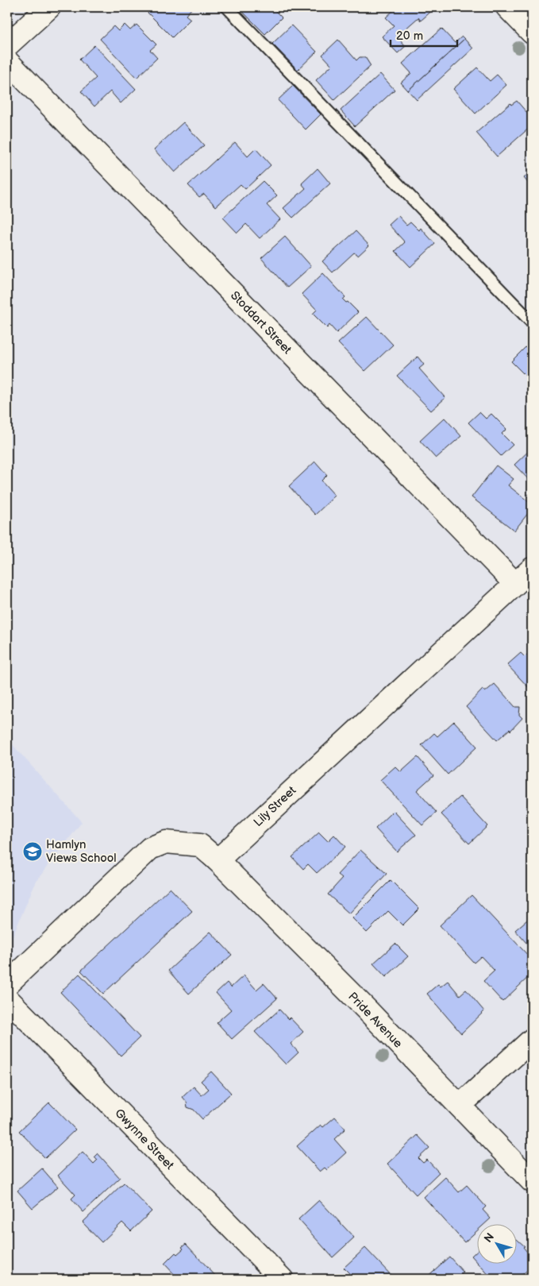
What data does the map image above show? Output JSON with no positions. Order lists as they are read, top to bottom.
{
  "streets": {
    "street": [
      "Stoddart Street",
      "Lily Street",
      "Pride Avenue",
      "Gwynne Street"
    ]
  },
  "crossings": [
    ["Stoddart Street", "Lily Street"],
    ["Lily Street", "Pride Avenue"]
  ],
  "places": {
    "school or university": ["Hamlyn Views School"]
  },
  "scale_bar": "20 m",
  "north": "top left"
}
